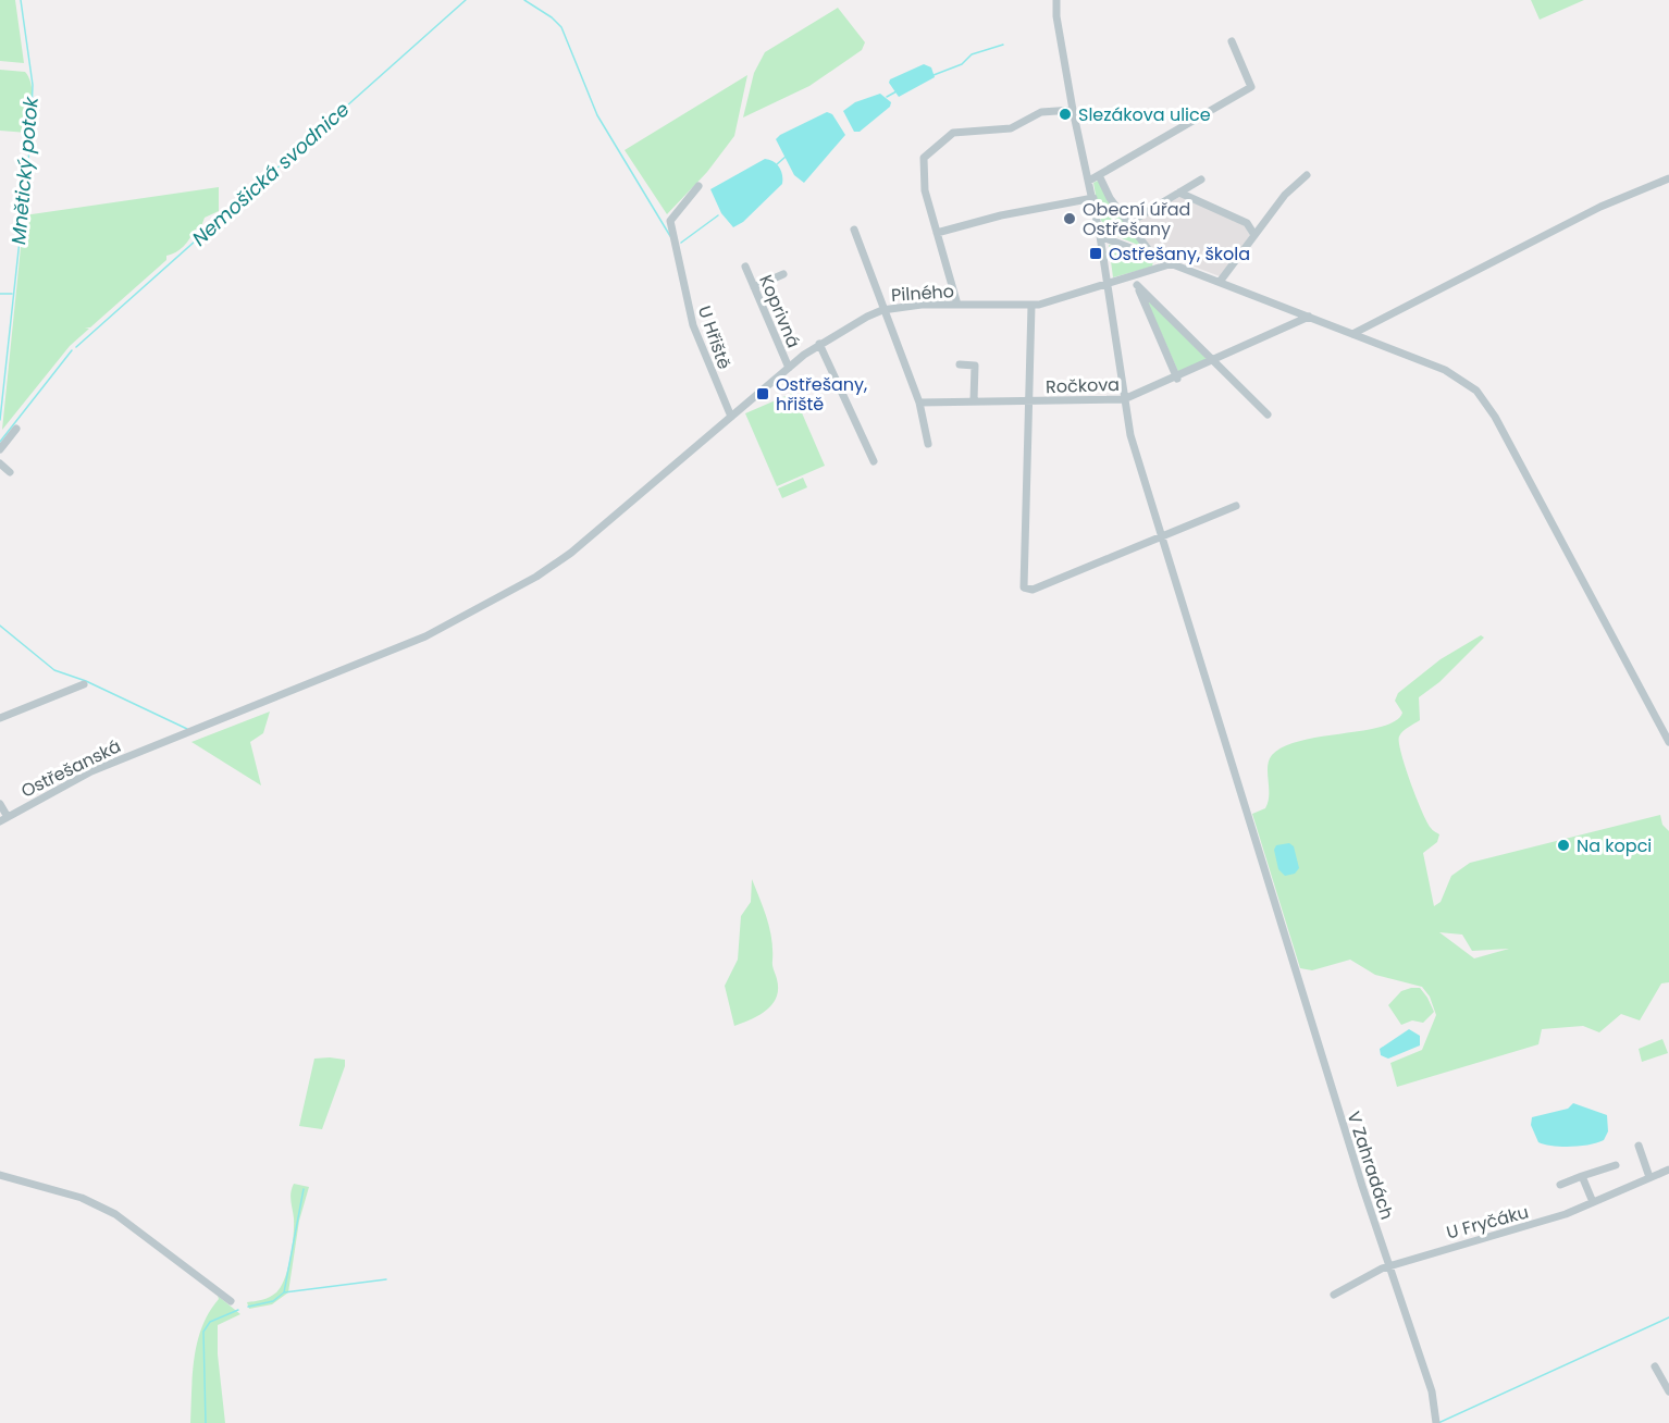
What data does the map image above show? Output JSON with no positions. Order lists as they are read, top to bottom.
{
  "streets": {
    "street": [
      "Pilného",
      "Koprivná",
      "U Hřiště",
      "Ročkova",
      "Ostřešanská",
      "V Zahradách",
      "U Fryčáku"
    ]
  },
  "crossings": [
    ["Pilného", "Koprivná"],
    ["Pilného", "U Hřiště"],
    ["Pilného", "Ostřešanská"],
    ["Pilného", "V Zahradách"],
    ["U Hřiště", "Ostřešanská"],
    ["Ročkova", "V Zahradách"],
    ["V Zahradách", "U Fryčáku"]
  ],
  "water": ["Mnětický potok", "Nemošická svodnice"],
  "places": {
    "other": ["Slezákova ulice", "Obecní úřad Ostřešany", "Na kopci"],
    "transit": ["Ostřešany, škola", "Ostřešany, hřiště"]
  }
}
